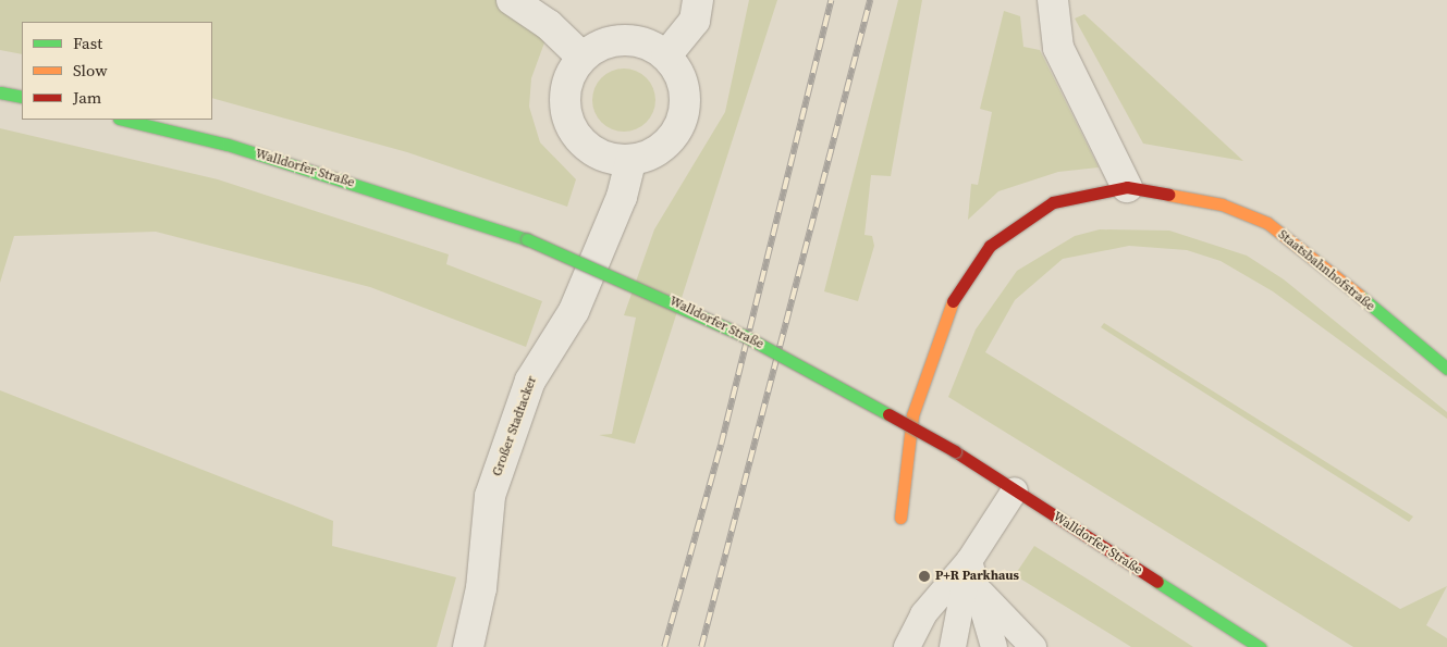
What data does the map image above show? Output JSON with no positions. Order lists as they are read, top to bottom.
{
  "streets": {
    "street": ["Walldorfer Straße", "Staatsbahnhofstraße", "Großer Stadtacker"]
  },
  "places": ["P+R Parkhaus"],
  "legend": ["Fast", "Slow", "Jam"]
}
